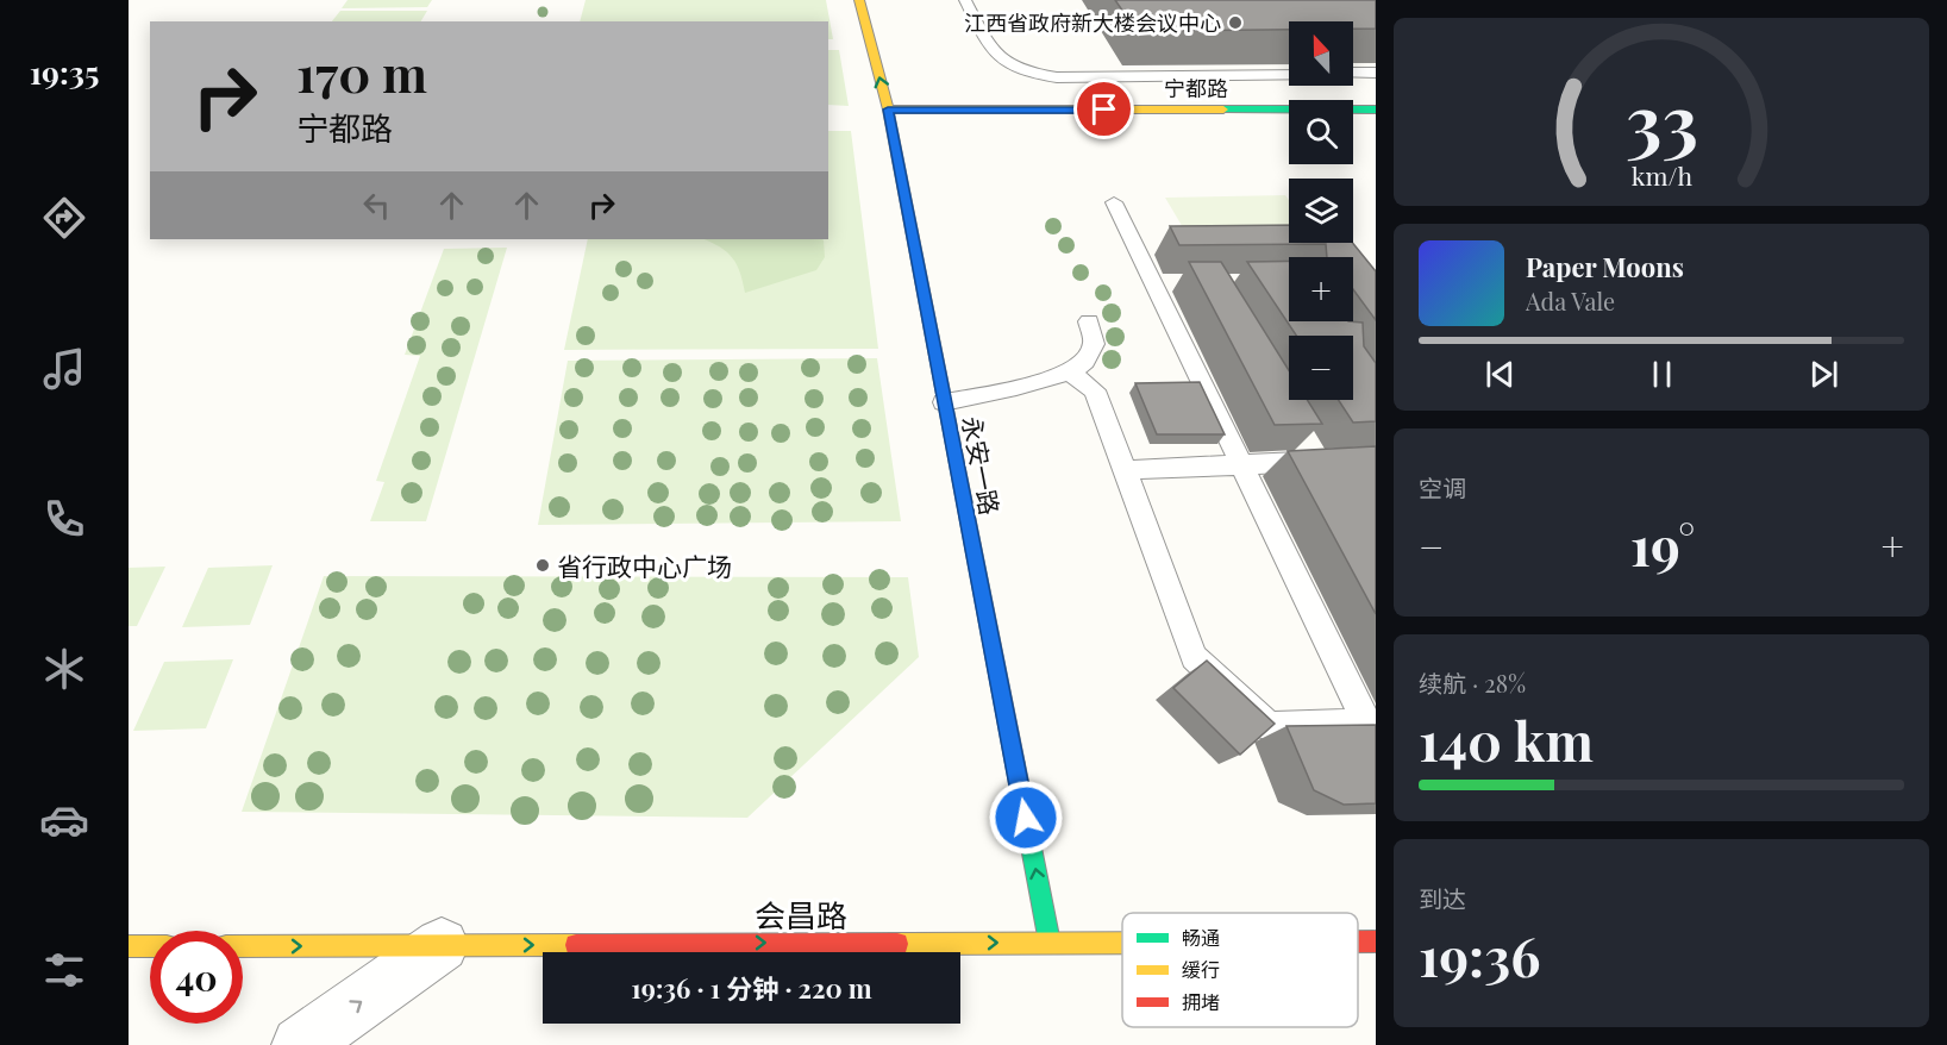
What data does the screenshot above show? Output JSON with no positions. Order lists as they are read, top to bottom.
{
  "streets": {
    "street": ["宁都路", "永安一路", "会昌路"]
  },
  "crossings": [
    ["宁都路", "永安一路"],
    ["永安一路", "会昌路"]
  ],
  "one_way": ["永安一路", "会昌路"],
  "places": ["江西省政府新大楼会议中心", "省行政中心广场"],
  "legend": ["畅通", "缓行", "拥堵"],
  "north": "top",
  "page": {
    "tabs": "19:35",
    "map_buttons": ["+", "−"],
    "turn": ["170 m", "宁都路"],
    "song": ["Paper Moons", "Ada Vale"],
    "tile": [
      "空调",
      ["续航 · 28%", "140 km"],
      ["到达", "19:36"]
    ],
    "heat": ["−", "19°", "+"],
    "limit": "40",
    "trip": "19:36 · 1 分钟 · 220 m",
    "gauge": ["33", "km/h"]
  }
}
